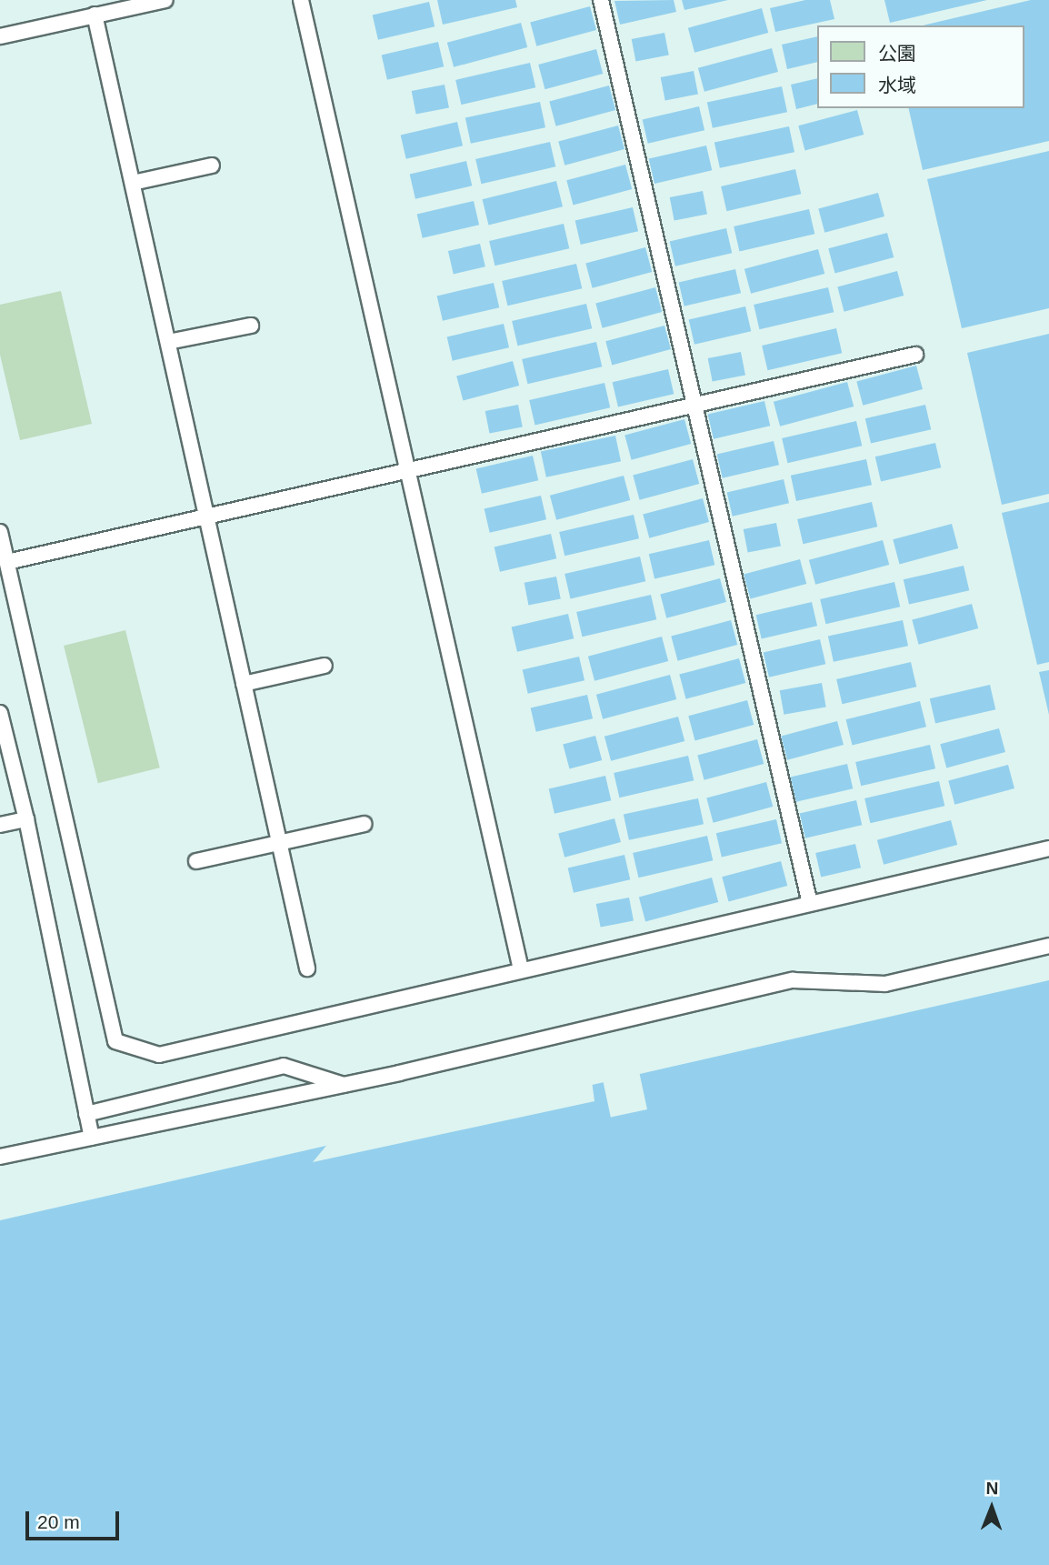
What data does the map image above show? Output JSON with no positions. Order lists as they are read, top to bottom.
{
  "legend": ["公園", "水域"],
  "scale_bar": "20 m",
  "north": "top"
}
